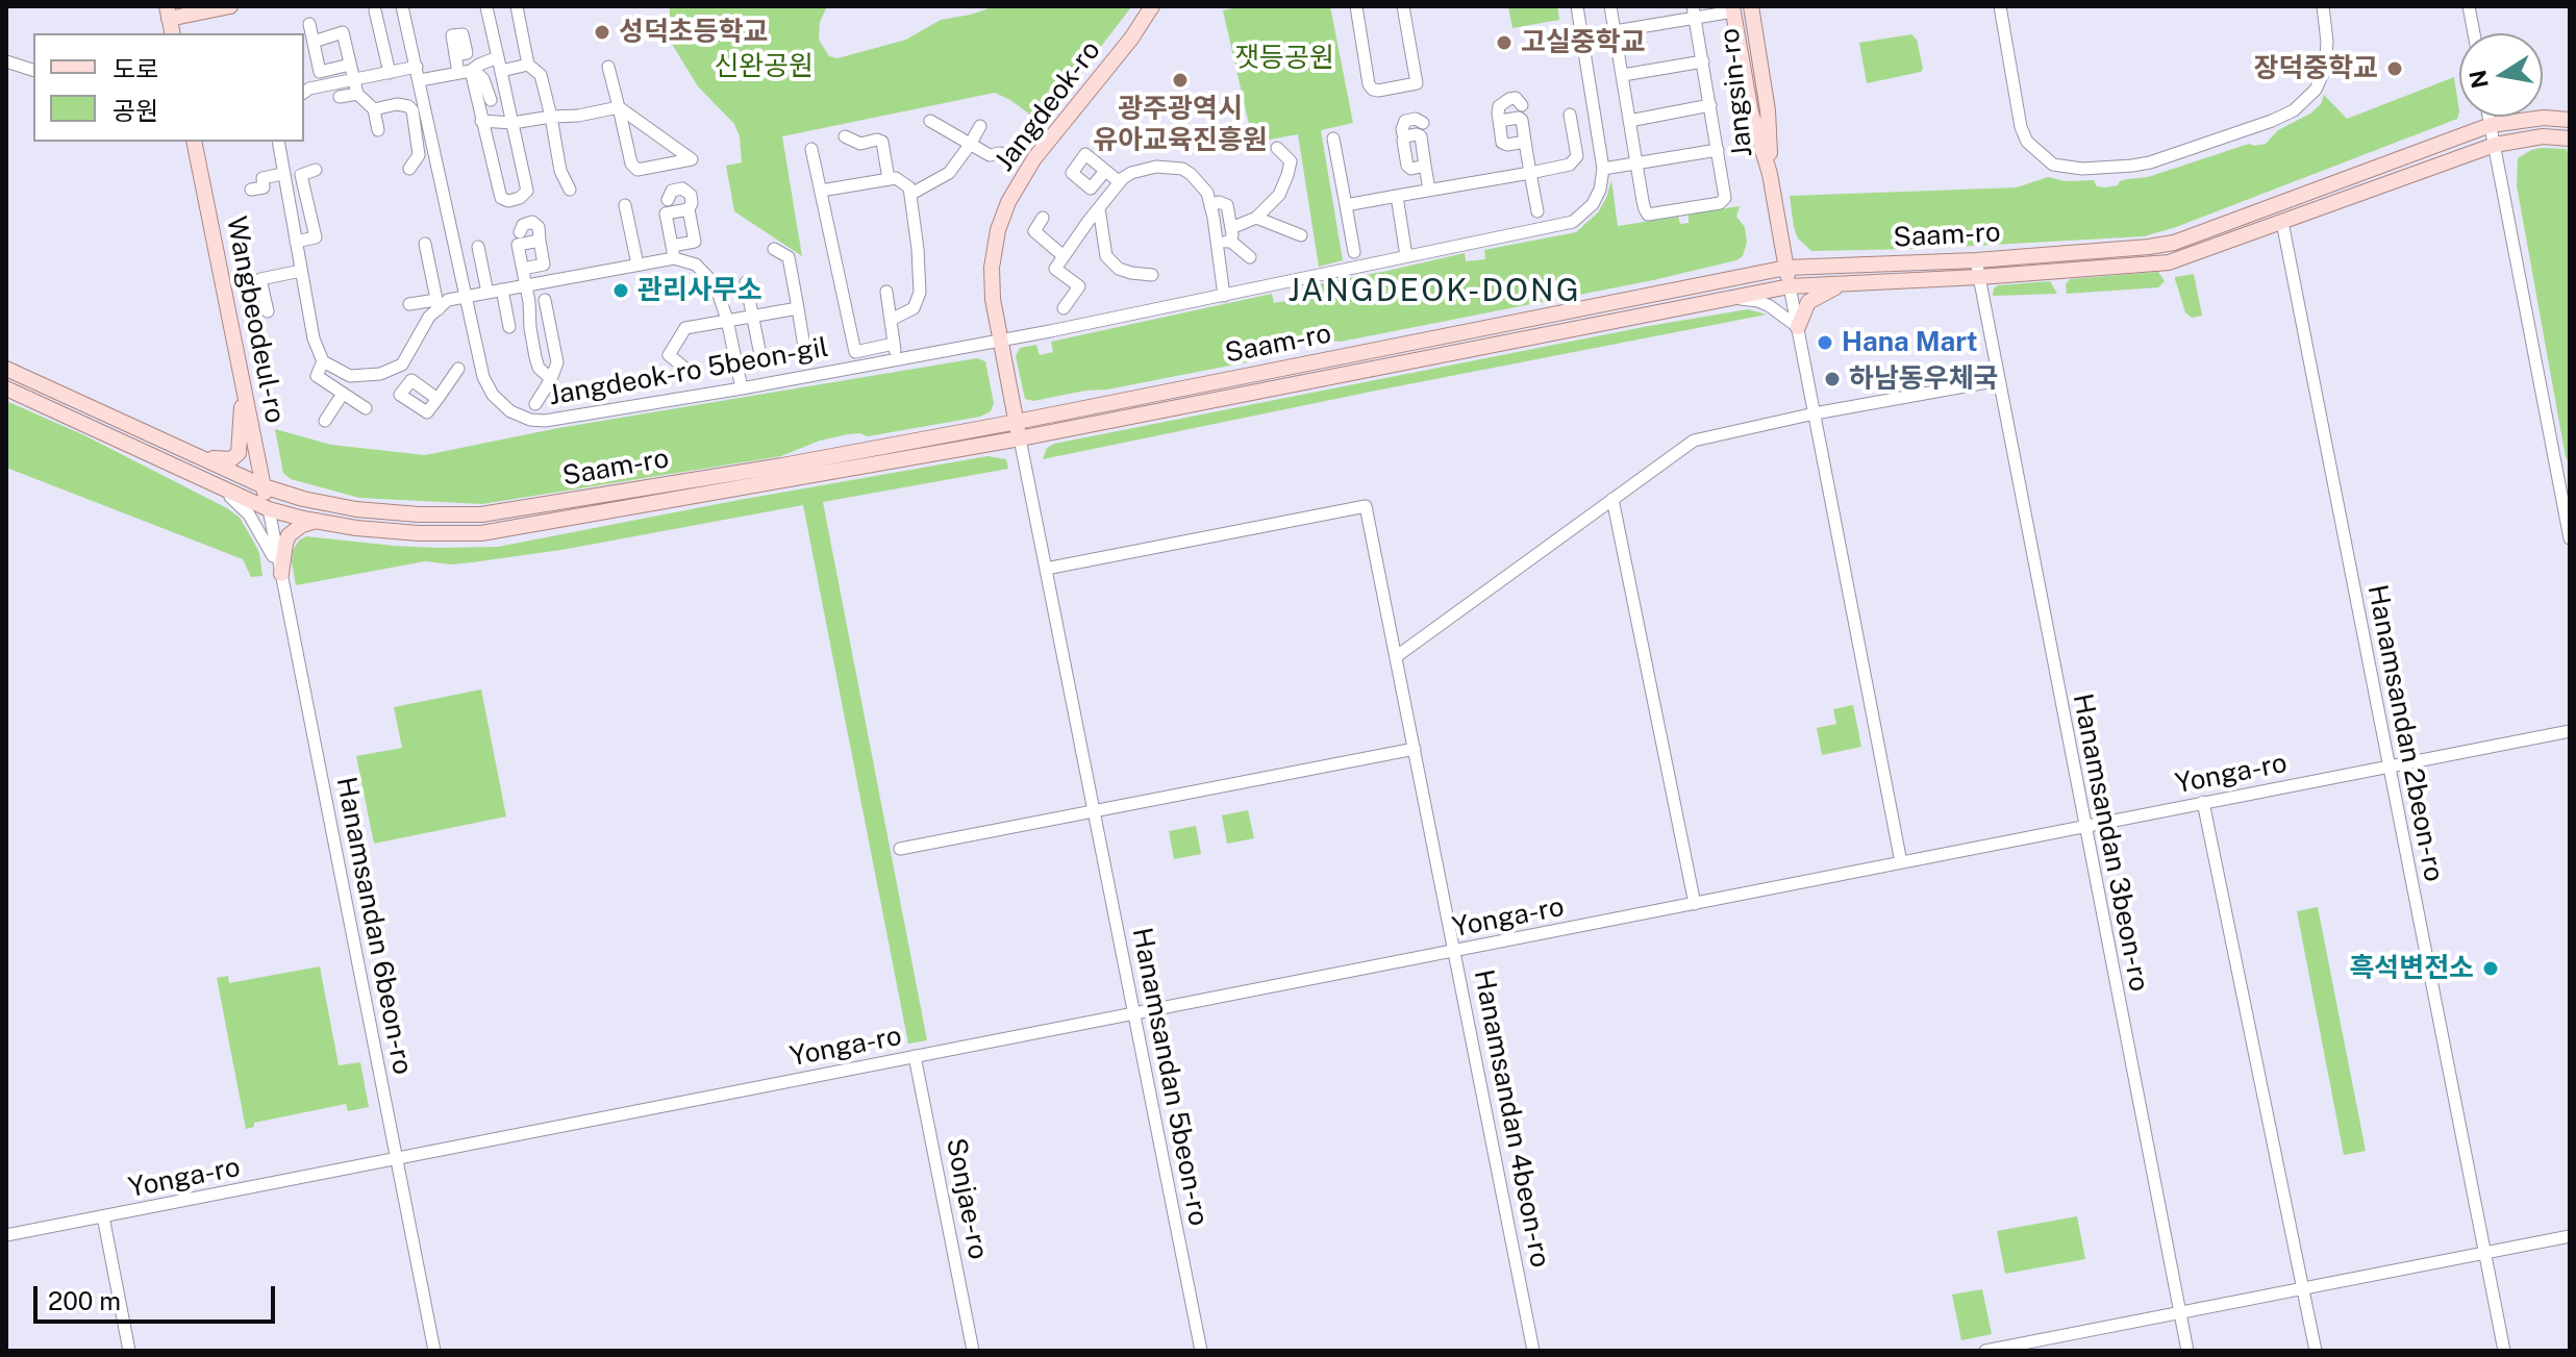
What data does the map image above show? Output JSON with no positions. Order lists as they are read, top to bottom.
{
  "streets": {
    "main road": [
      "Jangsin-ro",
      "Jangdeok-ro",
      "Saam-ro",
      "Wangbeodeul-ro"
    ],
    "street": [
      "Jangdeok-ro 5beon-gil",
      "Hanamsandan 2beon-ro",
      "Yonga-ro",
      "Hanamsandan 3beon-ro",
      "Hanamsandan 6beon-ro",
      "Hanamsandan 5beon-ro",
      "Hanamsandan 4beon-ro",
      "Sonjae-ro"
    ]
  },
  "crossings": [
    ["Jangsin-ro", "Saam-ro"],
    ["Jangdeok-ro", "Saam-ro"],
    ["Jangdeok-ro", "Jangdeok-ro 5beon-gil"],
    ["Jangdeok-ro", "Hanamsandan 5beon-ro"],
    ["Saam-ro", "Wangbeodeul-ro"],
    ["Saam-ro", "Hanamsandan 2beon-ro"],
    ["Saam-ro", "Hanamsandan 3beon-ro"],
    ["Saam-ro", "Hanamsandan 6beon-ro"],
    ["Saam-ro", "Hanamsandan 5beon-ro"],
    ["Wangbeodeul-ro", "Hanamsandan 6beon-ro"],
    ["Hanamsandan 2beon-ro", "Yonga-ro"],
    ["Yonga-ro", "Hanamsandan 3beon-ro"],
    ["Yonga-ro", "Hanamsandan 6beon-ro"],
    ["Yonga-ro", "Hanamsandan 5beon-ro"],
    ["Yonga-ro", "Hanamsandan 4beon-ro"],
    ["Yonga-ro", "Sonjae-ro"],
    ["Hanamsandan 5beon-ro", "Hanamsandan 4beon-ro"]
  ],
  "districts": ["JANGDEOK-DONG"],
  "parks": ["잿등공원", "신완공원"],
  "places": [
    "성덕초등학교",
    "고실중학교",
    "장덕중학교",
    "광주광역시 유아교육진흥원",
    "관리사무소",
    "Hana Mart",
    "하남동우체국",
    "흑석변전소"
  ],
  "legend": ["도로", "공원"],
  "scale_bar": "200 m",
  "north": "left"
}
